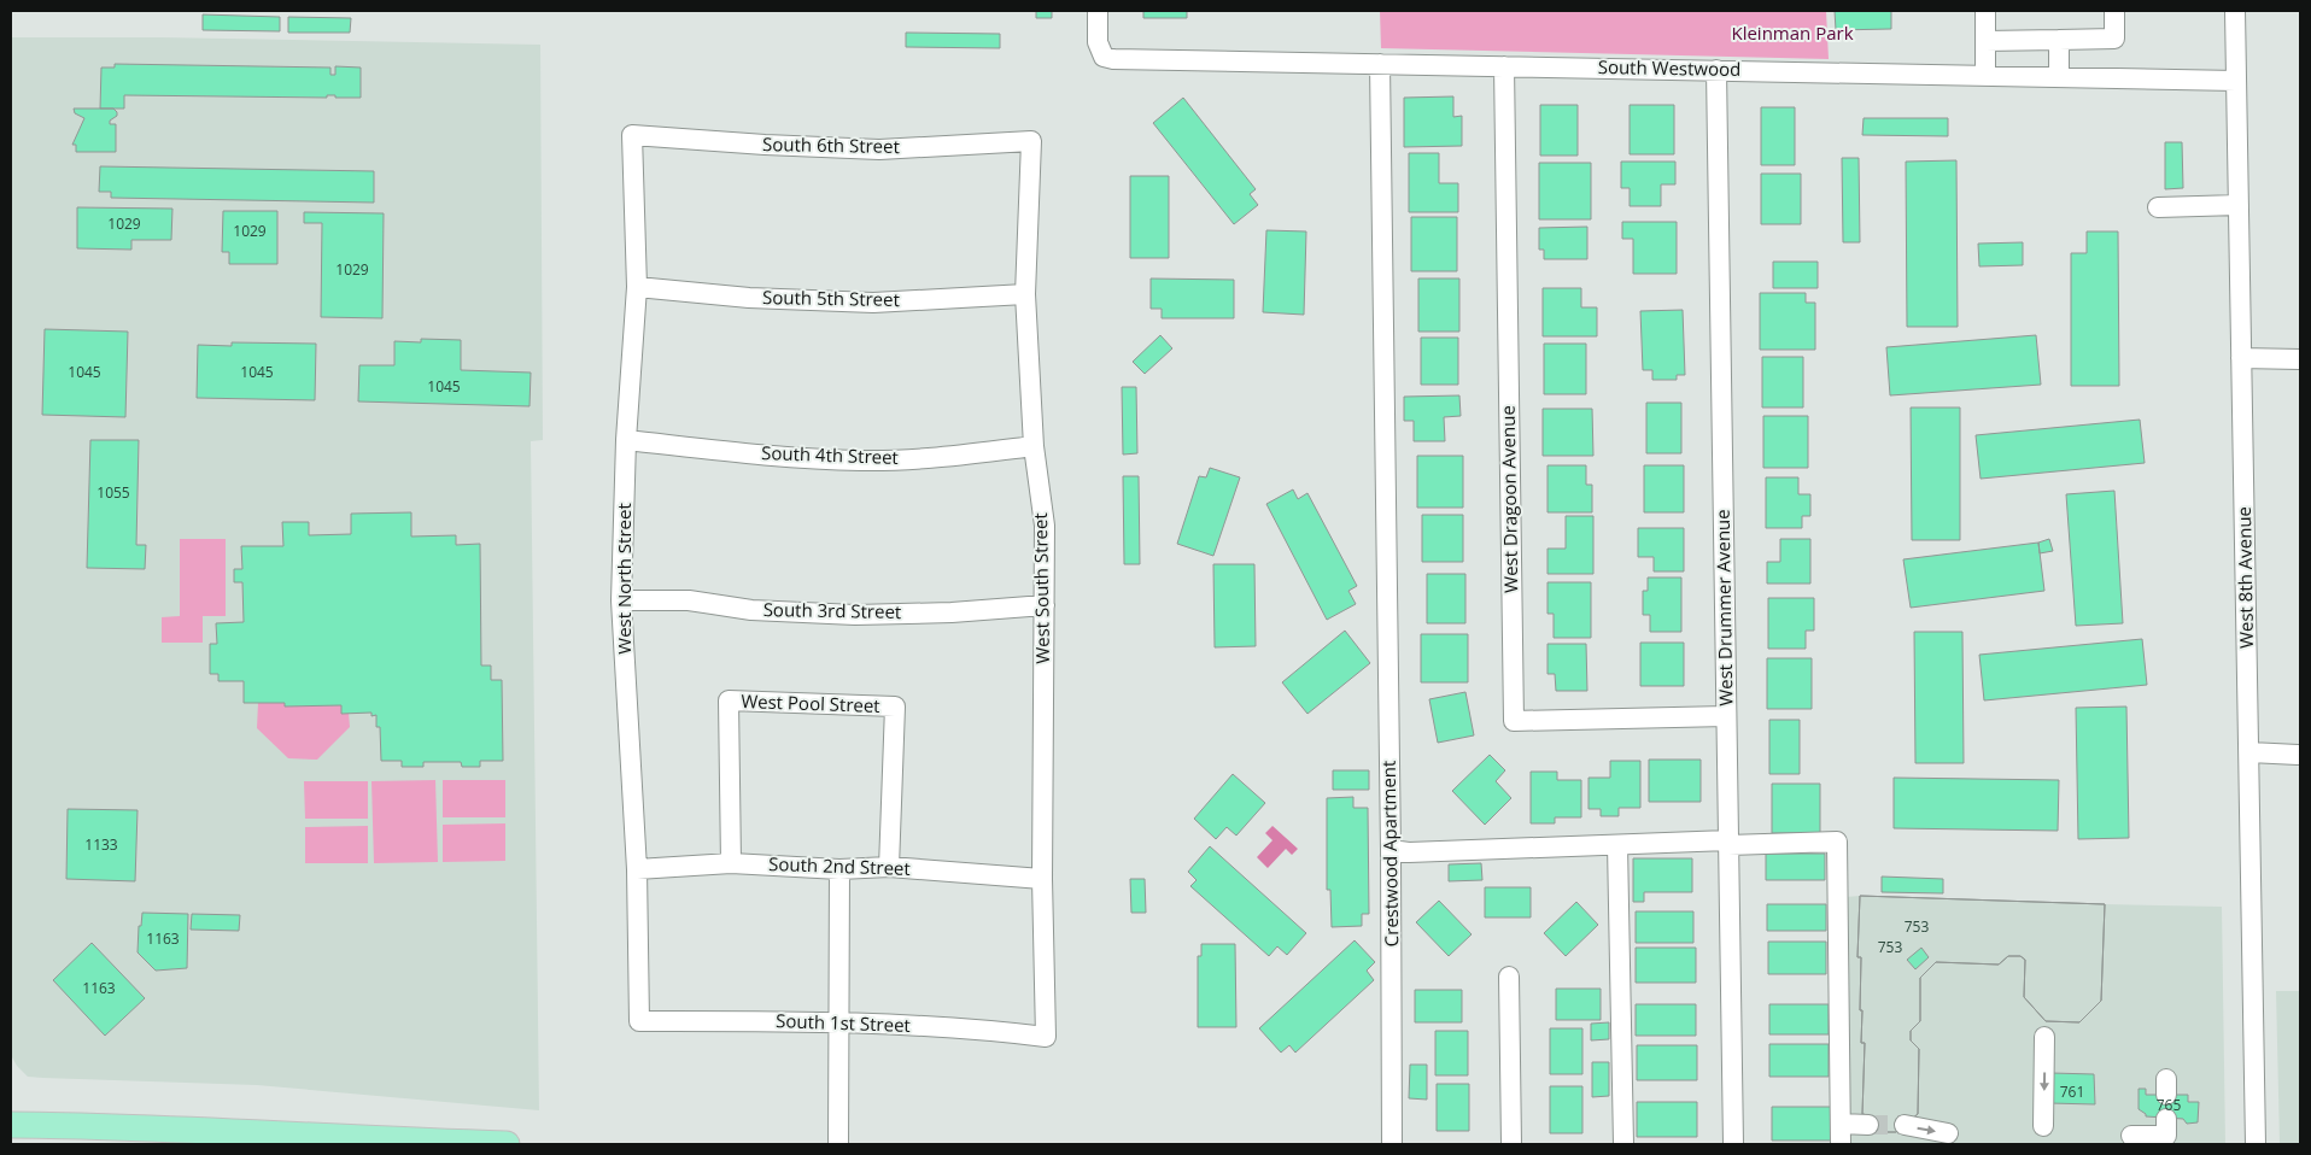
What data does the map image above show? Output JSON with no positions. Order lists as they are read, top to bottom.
{
  "streets": {
    "street": [
      "South Westwood",
      "South 6th Street",
      "South 5th Street",
      "South 4th Street",
      "West Dragoon Avenue",
      "West 8th Avenue",
      "West North Street",
      "West South Street",
      "West Drummer Avenue",
      "South 3rd Street",
      "West Pool Street",
      "Crestwood Apartment",
      "South 2nd Street",
      "South 1st Street"
    ]
  },
  "crossings": [
    ["South Westwood", "West Dragoon Avenue"],
    ["South Westwood", "West 8th Avenue"],
    ["South Westwood", "West Drummer Avenue"],
    ["South Westwood", "Crestwood Apartment"],
    ["South 6th Street", "West North Street"],
    ["South 6th Street", "West South Street"],
    ["South 5th Street", "West North Street"],
    ["South 5th Street", "West South Street"],
    ["South 4th Street", "West North Street"],
    ["South 4th Street", "West South Street"],
    ["West Dragoon Avenue", "West Drummer Avenue"],
    ["West North Street", "South 3rd Street"],
    ["West North Street", "South 2nd Street"],
    ["West North Street", "South 1st Street"],
    ["West South Street", "South 3rd Street"],
    ["West South Street", "South 2nd Street"],
    ["West South Street", "South 1st Street"],
    ["West Pool Street", "South 2nd Street"]
  ],
  "parks": ["Kleinman Park"],
  "house_numbers": [
    "1029",
    "1029",
    "1029",
    "1045",
    "1045",
    "1045",
    "1055",
    "1133",
    "753",
    "1163",
    "753",
    "1163",
    "761",
    "765"
  ]
}
